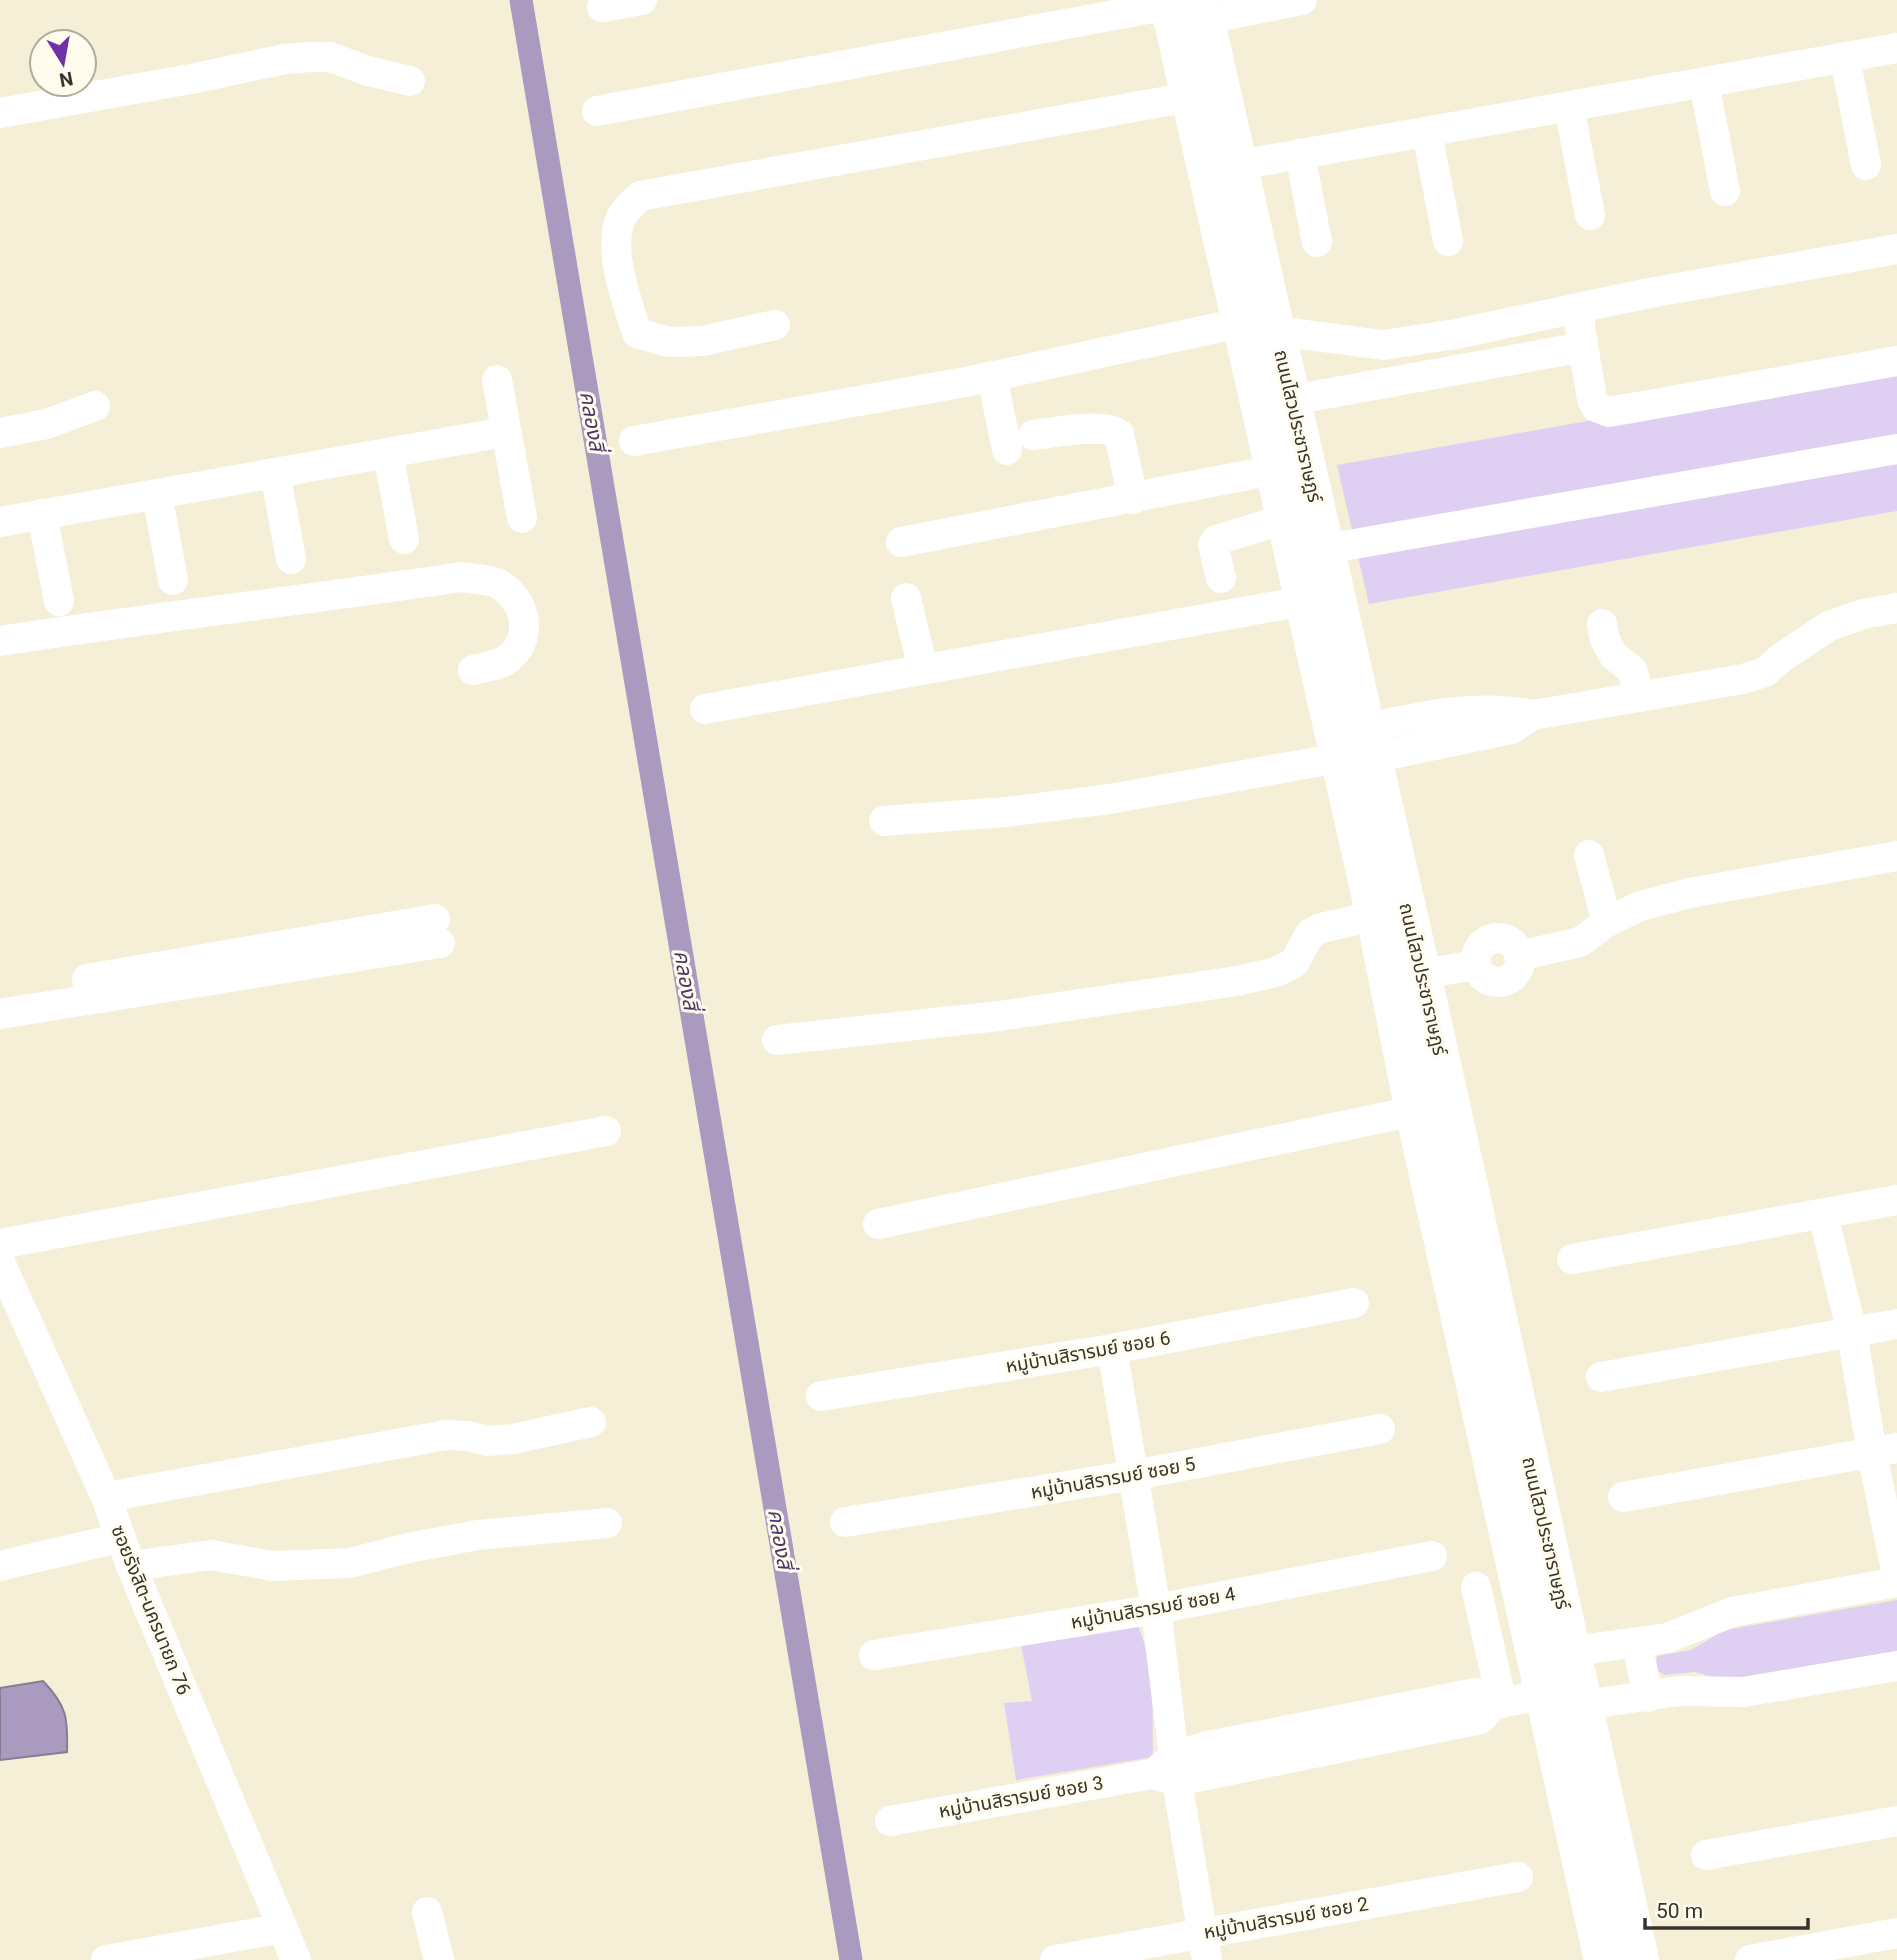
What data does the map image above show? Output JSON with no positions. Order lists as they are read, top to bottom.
{
  "streets": {
    "main road": ["ถนนไสวประชาราษฎร์"],
    "street": [
      "หมู่บ้านสิรารมย์ ซอย 6",
      "หมู่บ้านสิรารมย์ ซอย 5",
      "หมู่บ้านสิรารมย์ ซอย 4",
      "ซอยรังสิต-นครนายก 76",
      "หมู่บ้านสิรารมย์ ซอย 3",
      "หมู่บ้านสิรารมย์ ซอย 2"
    ]
  },
  "water": ["คลองสี่"],
  "scale_bar": "50 m",
  "north": "bottom"
}
